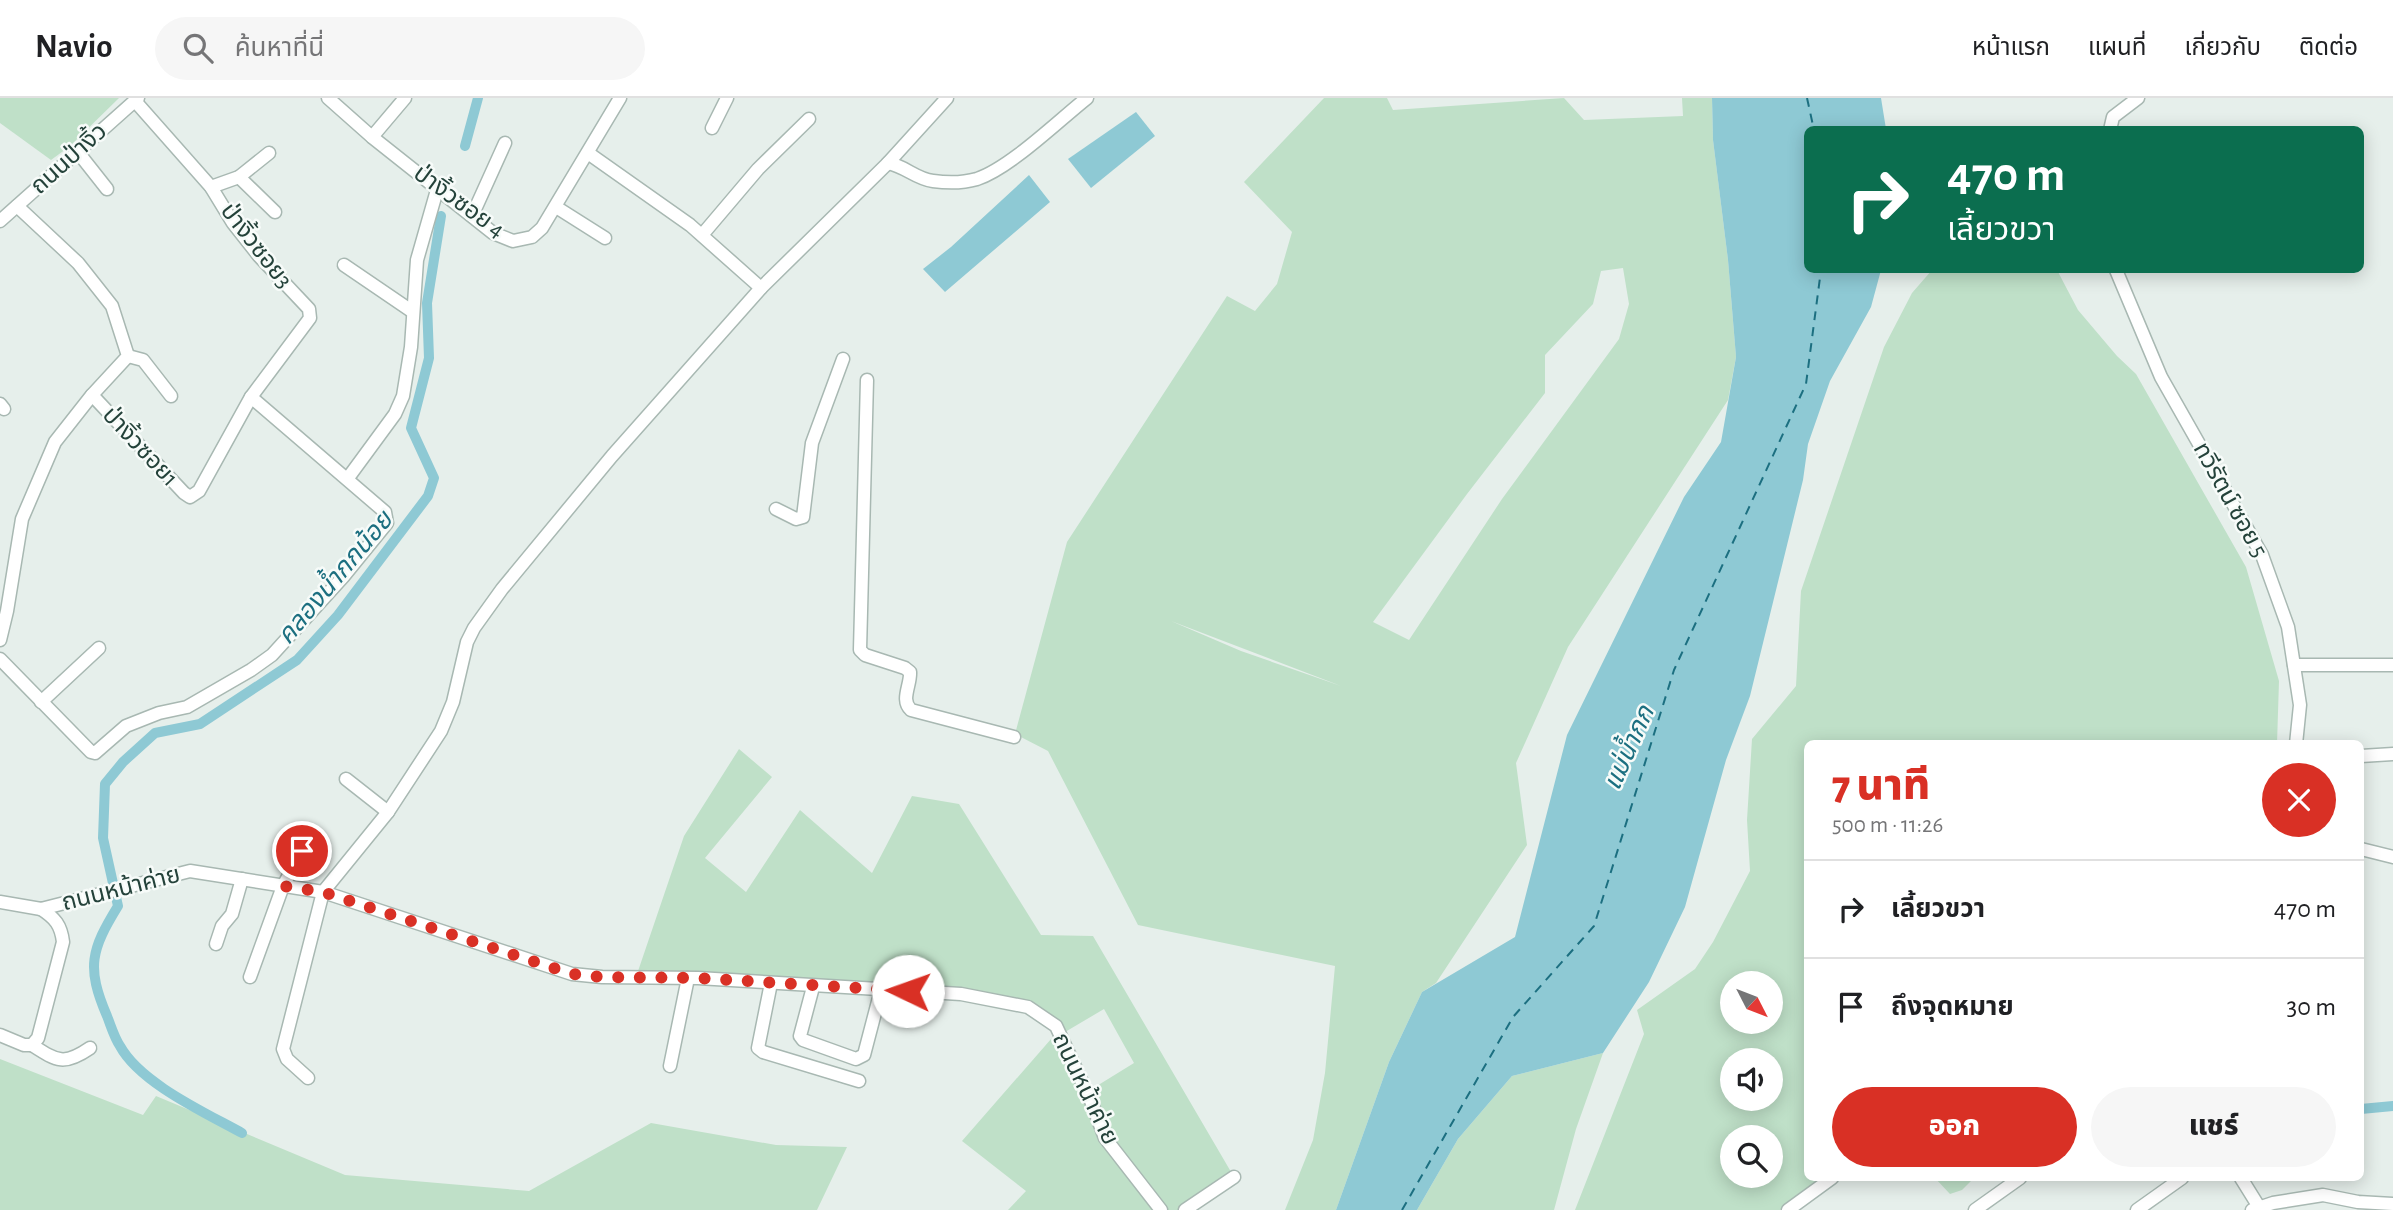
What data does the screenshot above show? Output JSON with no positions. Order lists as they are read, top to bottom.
{
  "streets": {
    "street": [
      "ถนนป่างิ้ว",
      "ป่างิ้วซอย 4",
      "ป่างิ้วซอย3",
      "ป่างิ้วซอย1",
      "ทวีรัตน์ ซอย 5",
      "ถนนหน้าค่าย"
    ]
  },
  "crossings": [
    ["ถนนป่างิ้ว", "ป่างิ้วซอย3"],
    ["ป่างิ้วซอย3", "ป่างิ้วซอย1"]
  ],
  "water": ["คลองน้ำกกน้อย", "แม่น้ำกก"],
  "north": "bottom right",
  "page": {
    "header": "Navio",
    "search": "ค้นหาที่นี่",
    "nav": [
      "หน้าแรก",
      "แผนที่",
      "เกี่ยวกับ",
      "ติดต่อ"
    ],
    "turn": ["470 m", "เลี้ยวขวา"],
    "heading": ["7 นาที", "500 m · 11:26"],
    "list": [
      {
        "name": "เลี้ยวขวา",
        "value": "470 m"
      },
      {
        "name": "ถึงจุดหมาย",
        "value": "30 m"
      }
    ],
    "buttons": ["ออก", "แชร์"]
  }
}
